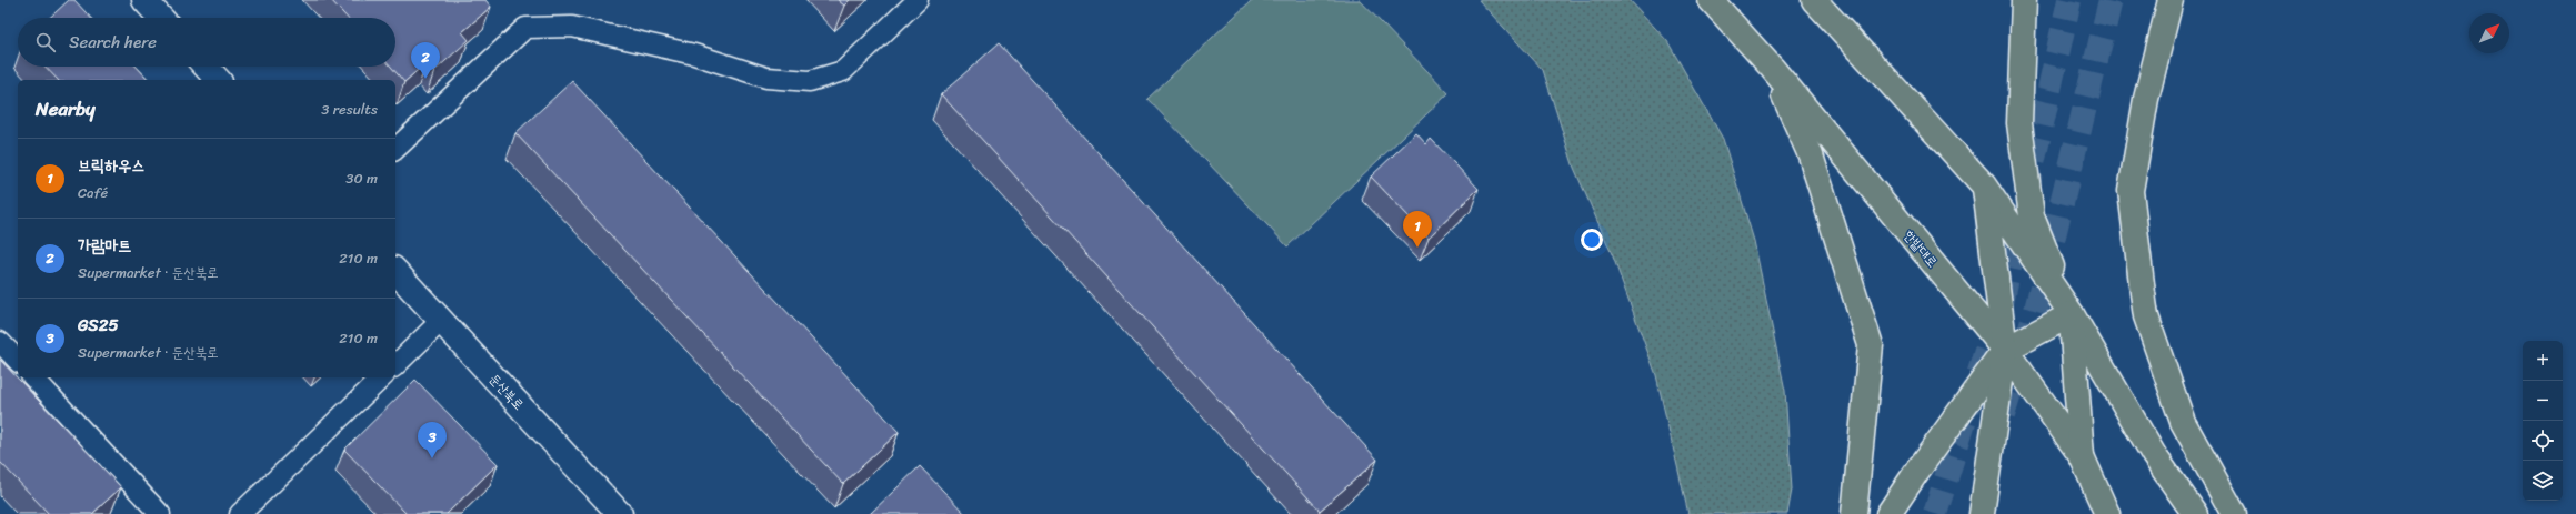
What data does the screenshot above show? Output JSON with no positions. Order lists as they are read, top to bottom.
{
  "streets": {
    "main road": ["한밭대로", "둔산북로"]
  },
  "north": "top right",
  "page": {
    "search": "Search here",
    "pins": ["2", "1", "3"],
    "heading": ["Nearby", "3 results"],
    "list": [
      {
        "mark": "1",
        "name": "브릭하우스",
        "note": "Café",
        "value": "30 m"
      },
      {
        "mark": "2",
        "name": "가람마트",
        "note": "Supermarket · 둔산북로",
        "value": "210 m"
      },
      {
        "mark": "3",
        "name": "GS25",
        "note": "Supermarket · 둔산북로",
        "value": "210 m"
      }
    ],
    "map_buttons": ["+", "−"]
  }
}
